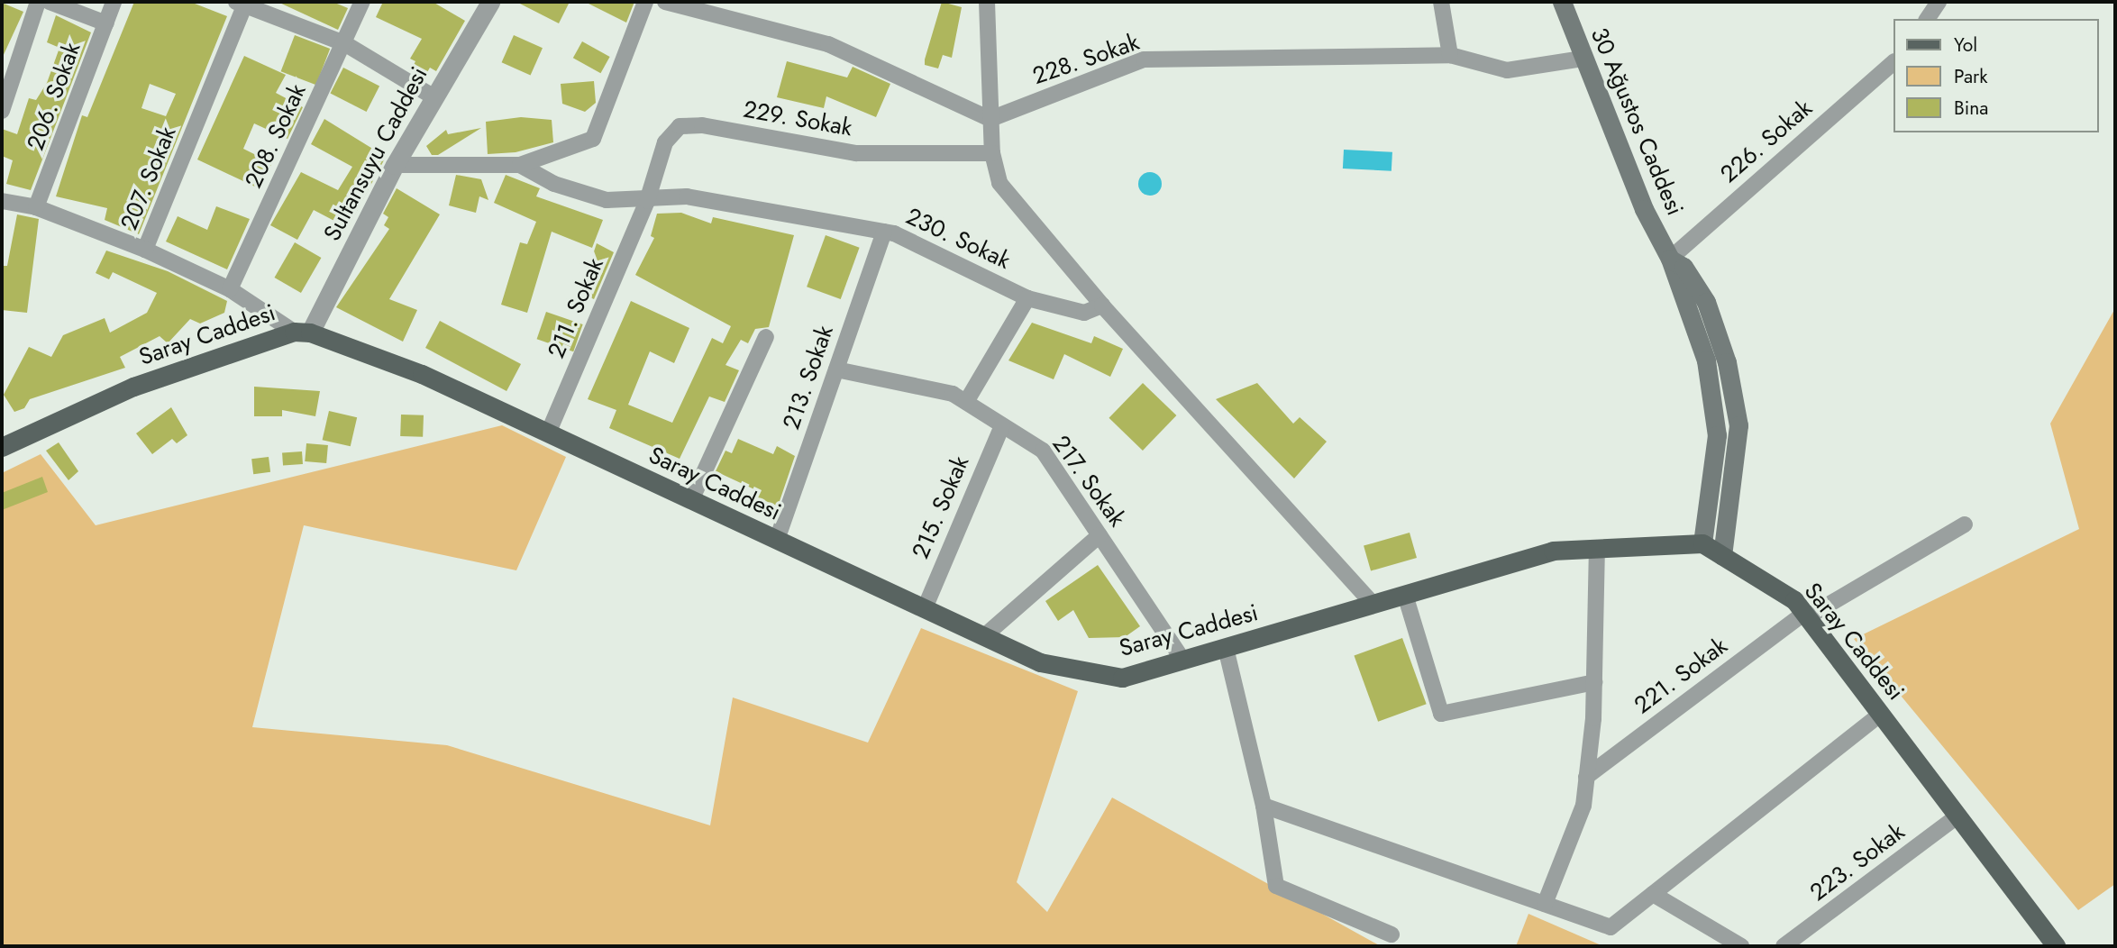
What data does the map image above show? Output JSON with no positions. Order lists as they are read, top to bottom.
{
  "streets": {
    "main road": ["30 Ağustos Caddesi", "Saray Caddesi"],
    "street": [
      "228. Sokak",
      "206. Sokak",
      "229. Sokak",
      "208. Sokak",
      "226. Sokak",
      "Sultansuyu Caddesi",
      "207. Sokak",
      "230. Sokak",
      "211. Sokak",
      "213. Sokak",
      "217. Sokak",
      "215. Sokak",
      "221. Sokak",
      "223. Sokak"
    ]
  },
  "crossings": [
    ["228. Sokak", "30 Ağustos Caddesi"],
    ["229. Sokak", "230. Sokak"],
    ["229. Sokak", "211. Sokak"],
    ["30 Ağustos Caddesi", "226. Sokak"],
    ["30 Ağustos Caddesi", "Saray Caddesi"],
    ["208. Sokak", "207. Sokak"],
    ["Sultansuyu Caddesi", "207. Sokak"],
    ["Sultansuyu Caddesi", "230. Sokak"],
    ["Sultansuyu Caddesi", "Saray Caddesi"],
    ["207. Sokak", "Saray Caddesi"],
    ["230. Sokak", "211. Sokak"],
    ["230. Sokak", "213. Sokak"],
    ["211. Sokak", "Saray Caddesi"],
    ["Saray Caddesi", "213. Sokak"],
    ["Saray Caddesi", "217. Sokak"],
    ["Saray Caddesi", "215. Sokak"],
    ["Saray Caddesi", "221. Sokak"],
    ["Saray Caddesi", "223. Sokak"],
    ["213. Sokak", "217. Sokak"],
    ["217. Sokak", "215. Sokak"]
  ],
  "legend": ["Yol", "Park", "Bina"]
}
